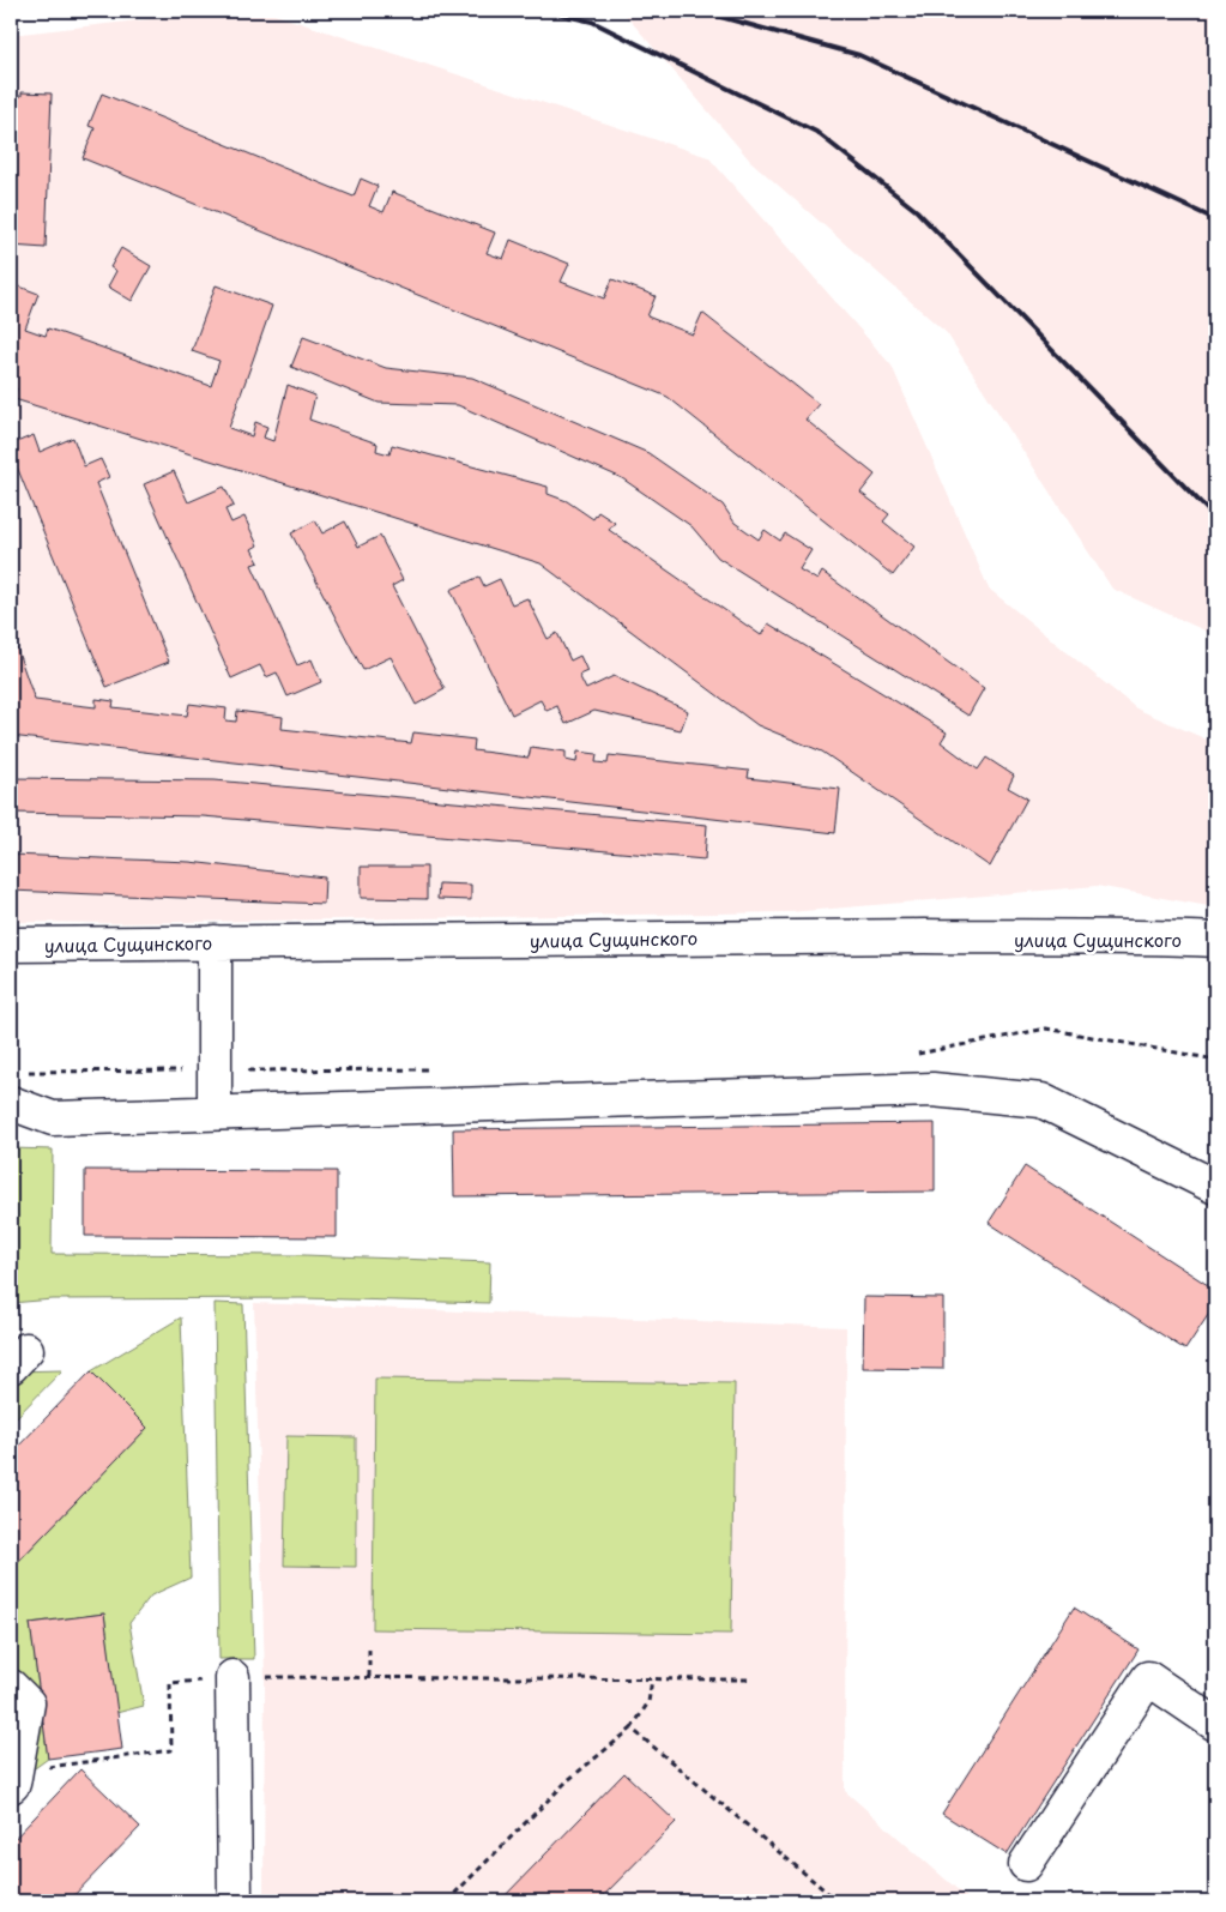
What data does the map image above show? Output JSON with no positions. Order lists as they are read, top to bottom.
{
  "streets": {
    "street": ["улица Сущинского"]
  }
}
